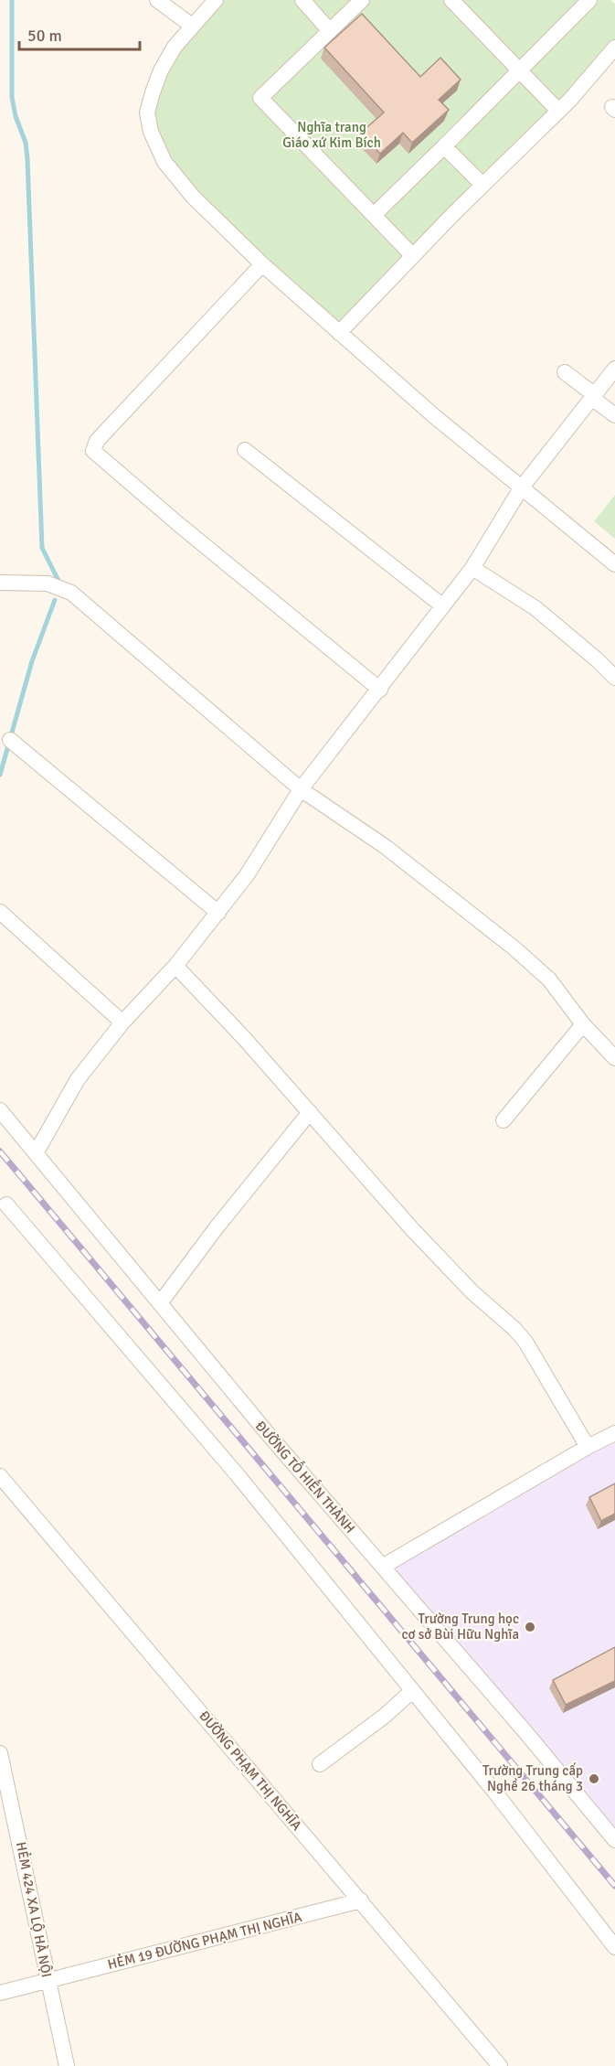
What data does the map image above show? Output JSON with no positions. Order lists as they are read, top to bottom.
{
  "streets": {
    "street": [
      "ĐƯỜNG TỐ HIẾN THÀNH",
      "ĐƯỜNG PHẠM THỊ NGHĨA",
      "HẺM 424 XA LỘ HÀ NỘI",
      "HẺM 19 ĐƯỜNG PHẠM THỊ NGHĨA"
    ]
  },
  "crossings": [
    ["ĐƯỜNG PHẠM THỊ NGHĨA", "HẺM 19 ĐƯỜNG PHẠM THỊ NGHĨA"],
    ["HẺM 424 XA LỘ HÀ NỘI", "HẺM 19 ĐƯỜNG PHẠM THỊ NGHĨA"]
  ],
  "parks": ["Nghĩa trang Giáo xứ Kim Bích"],
  "places": ["Trường Trung học cơ sở Bùi Hữu Nghĩa", "Trường Trung cấp Nghề 26 tháng 3"],
  "scale_bar": "50 m"
}
